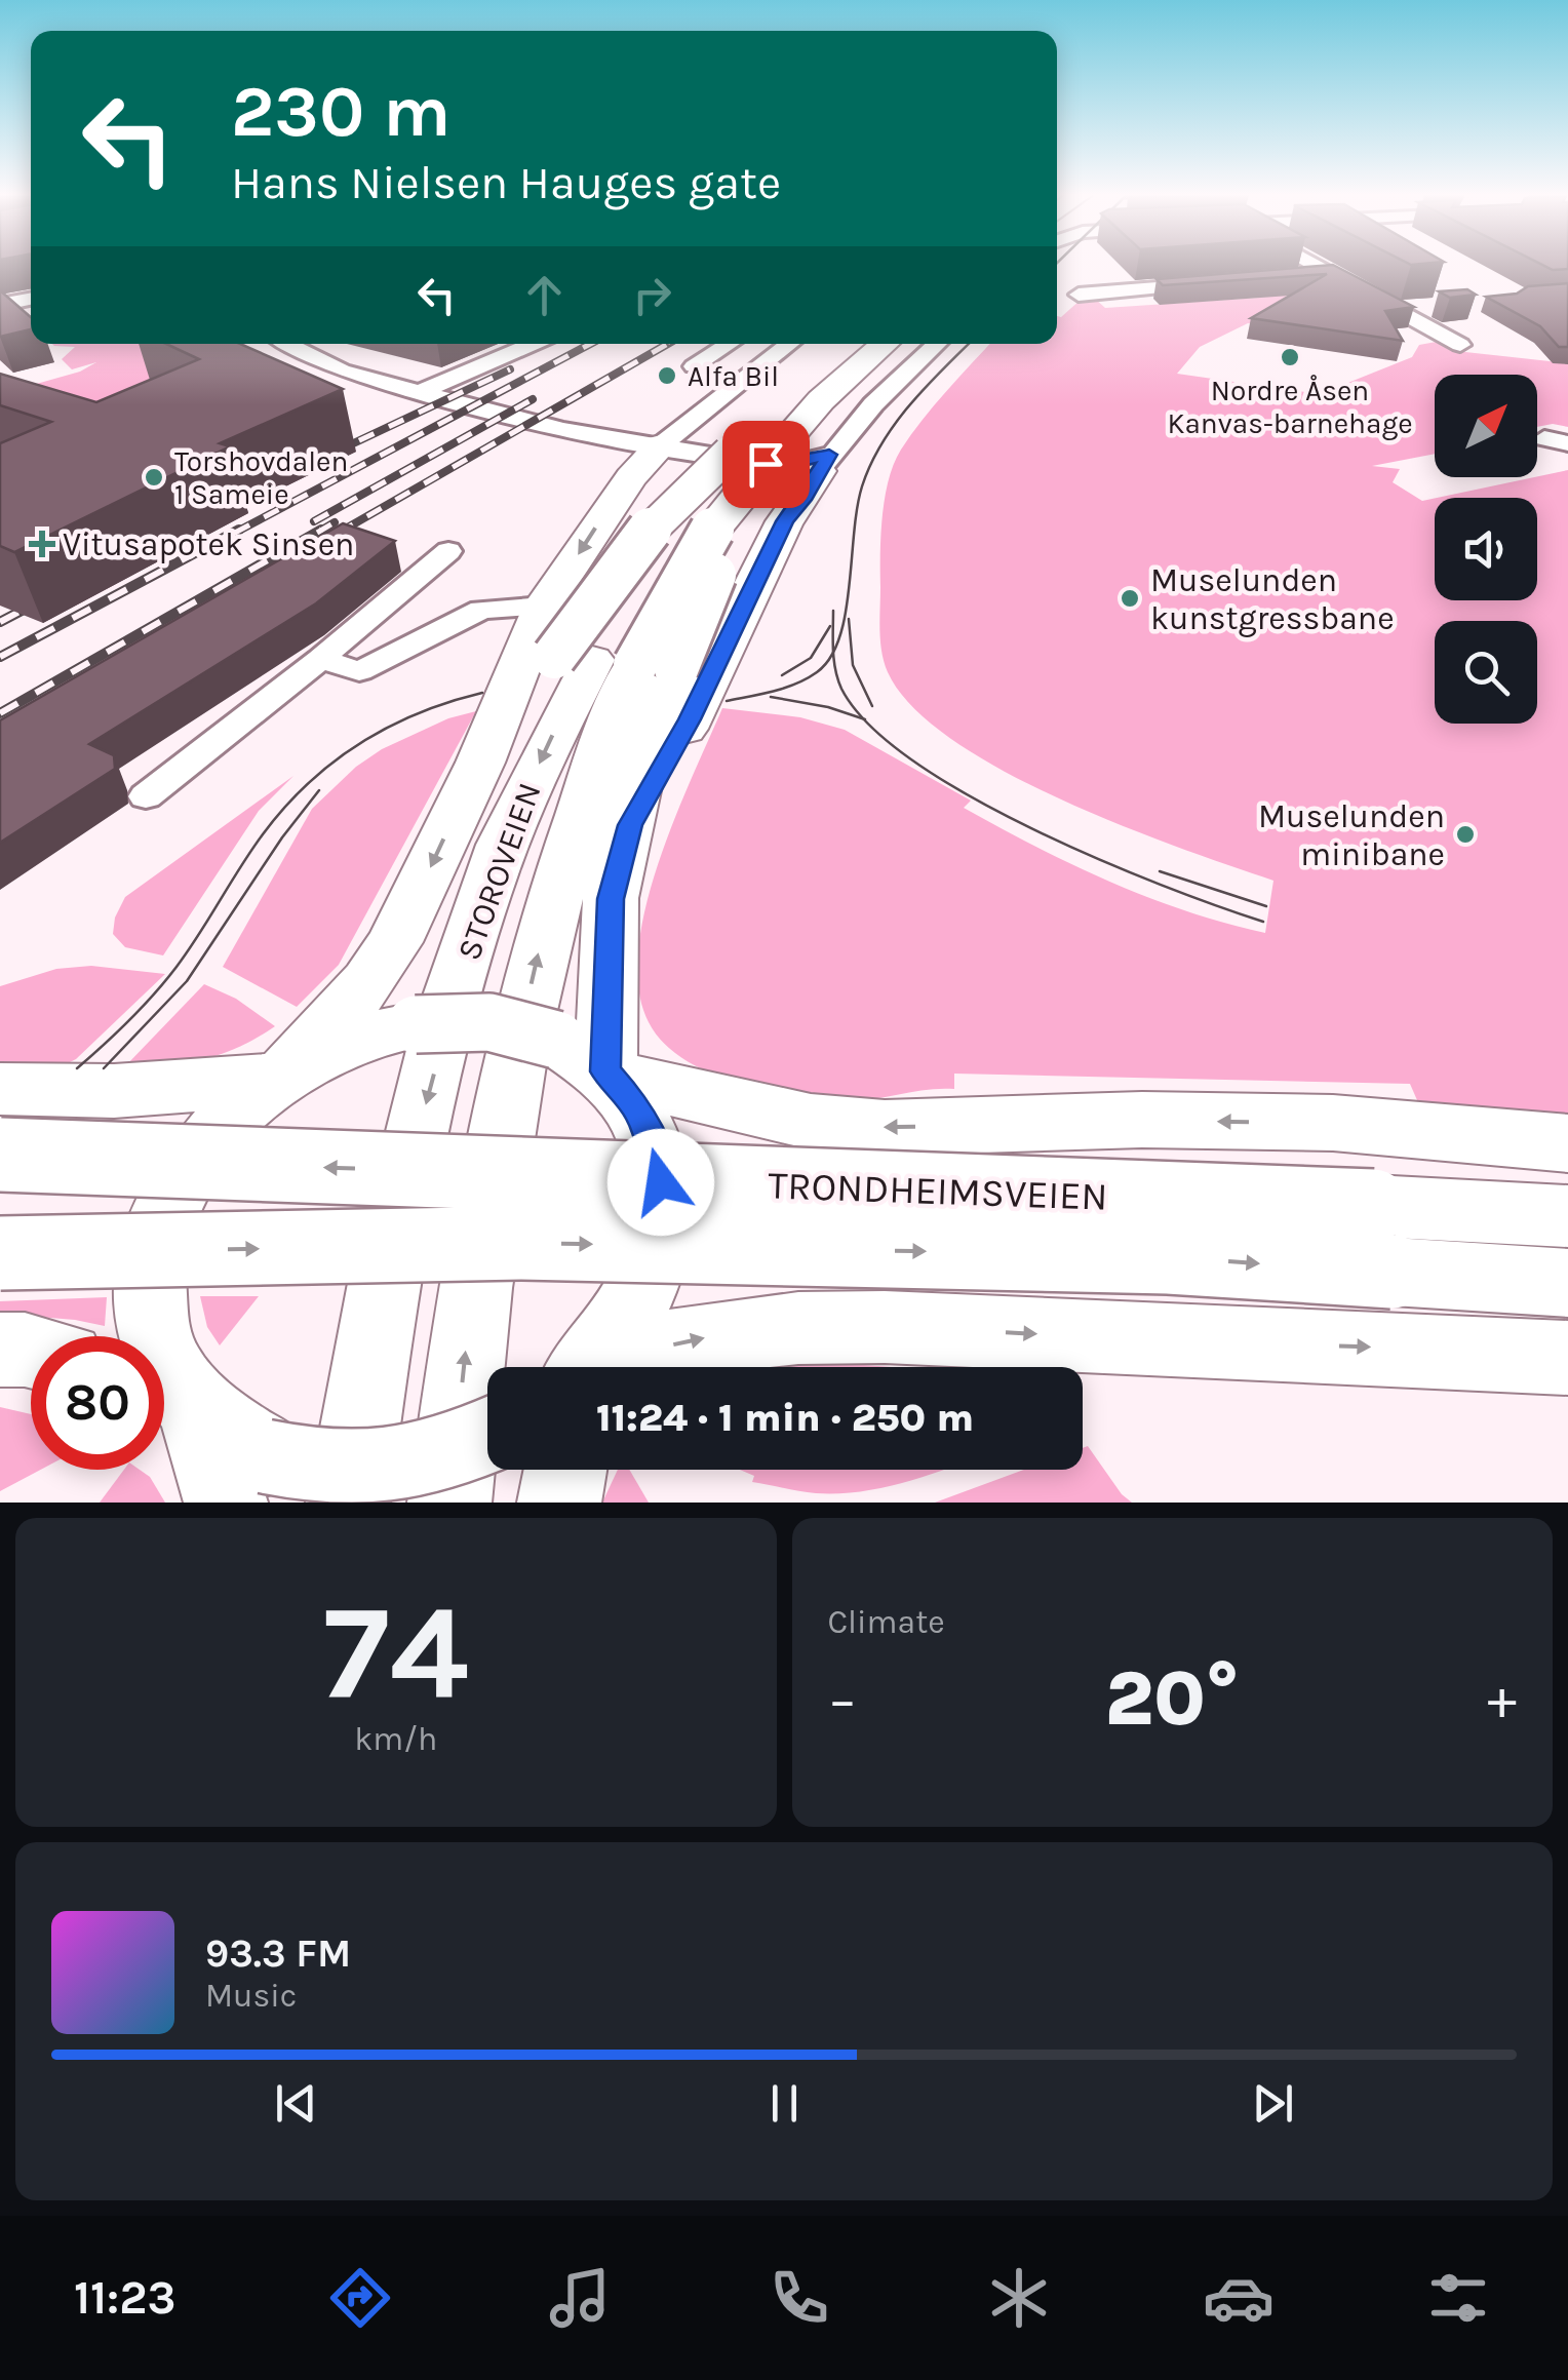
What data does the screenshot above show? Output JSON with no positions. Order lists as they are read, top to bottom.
{
  "streets": {
    "highway": ["STOROVEIEN", "TRONDHEIMSVEIEN"]
  },
  "places": {
    "other": [
      "Nordre Åsen Kanvas-barnehage",
      "Alfa Bil",
      "Torshovdalen 1 Sameie",
      "Muselunden kunstgressbane",
      "Muselunden minibane"
    ],
    "health": ["Vitusapotek Sinsen"]
  },
  "north": "top right",
  "page": {
    "turn": ["230 m", "Hans Nielsen Hauges gate"],
    "limit": "80",
    "trip": "11:24 · 1 min · 250 m",
    "tile": [
      ["74", "km/h"],
      "Climate"
    ],
    "heat": ["−", "20°", "+"],
    "song": ["93.3 FM", "Music"],
    "tabs": "11:23"
  }
}
